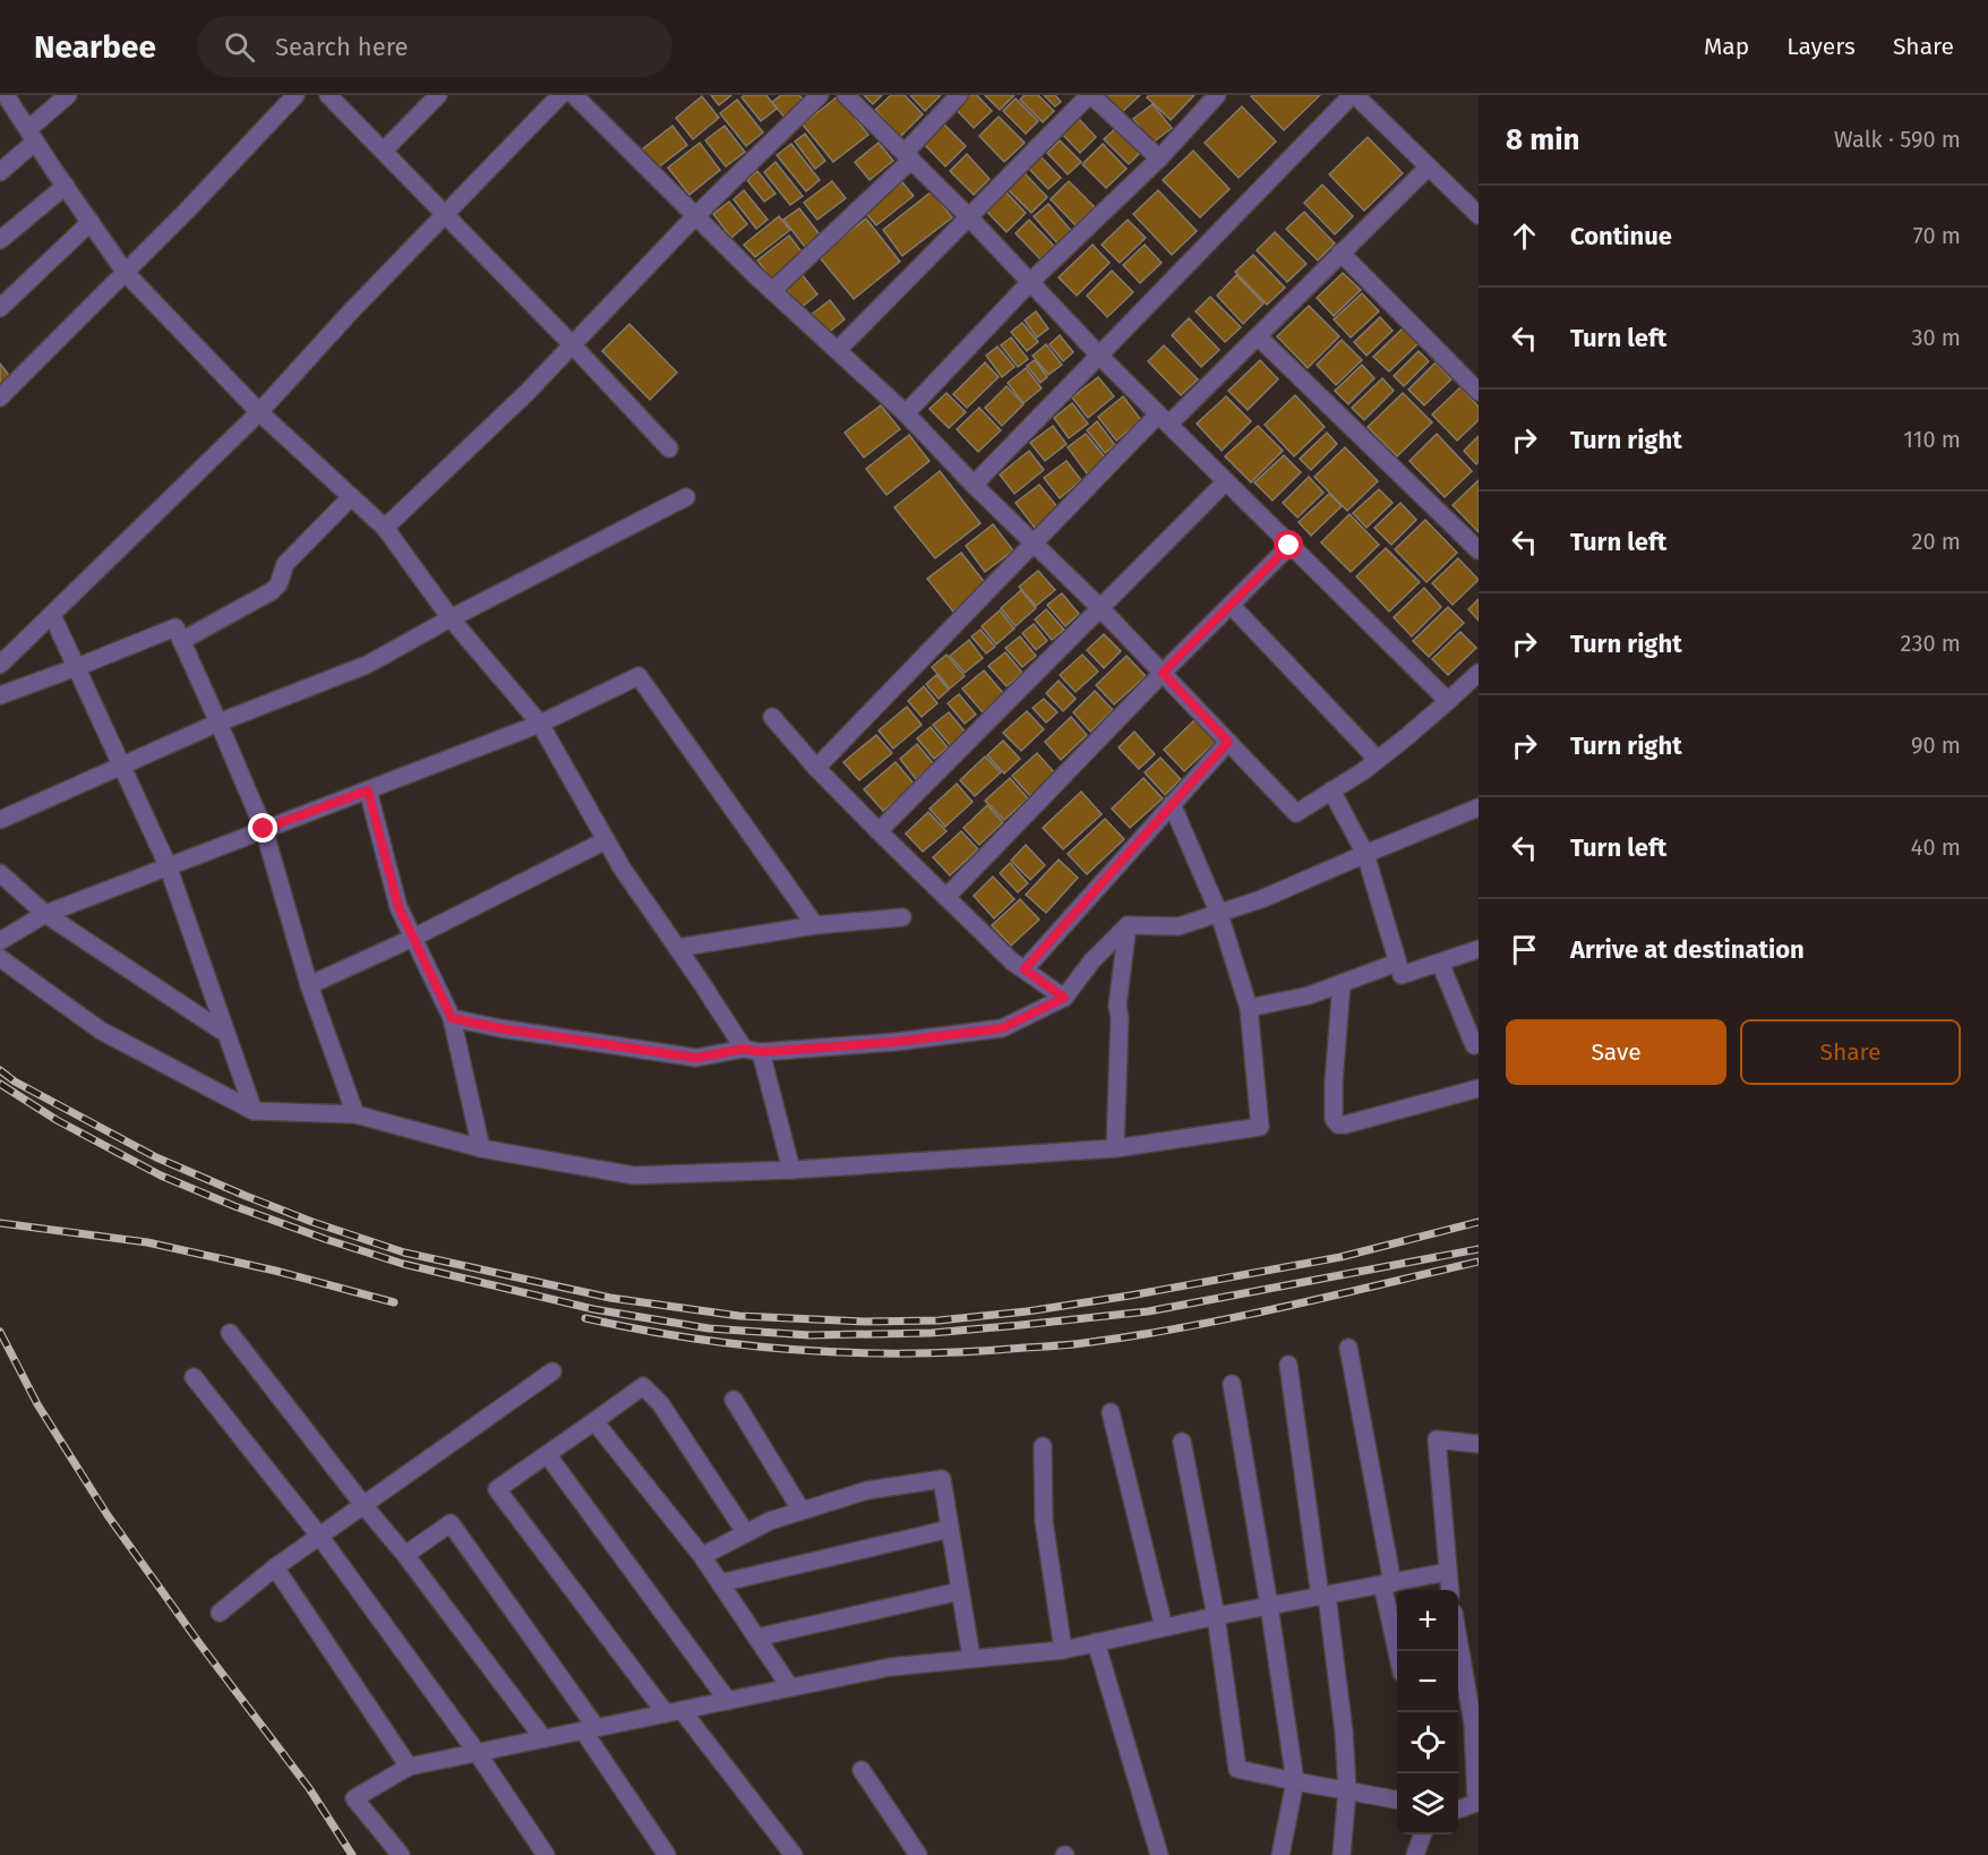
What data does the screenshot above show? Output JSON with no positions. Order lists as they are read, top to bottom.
{
  "page": {
    "header": "Nearbee",
    "search": "Search here",
    "nav": ["Map", "Layers", "Share"],
    "heading": ["8 min", "Walk · 590 m"],
    "list": [
      ["Continue", "70 m"],
      ["Turn left", "30 m"],
      ["Turn right", "110 m"],
      ["Turn left", "20 m"],
      ["Turn right", "230 m"],
      ["Turn right", "90 m"],
      ["Turn left", "40 m"],
      "Arrive at destination"
    ],
    "buttons": ["Save", "Share"],
    "map_buttons": ["+", "−"]
  }
}
